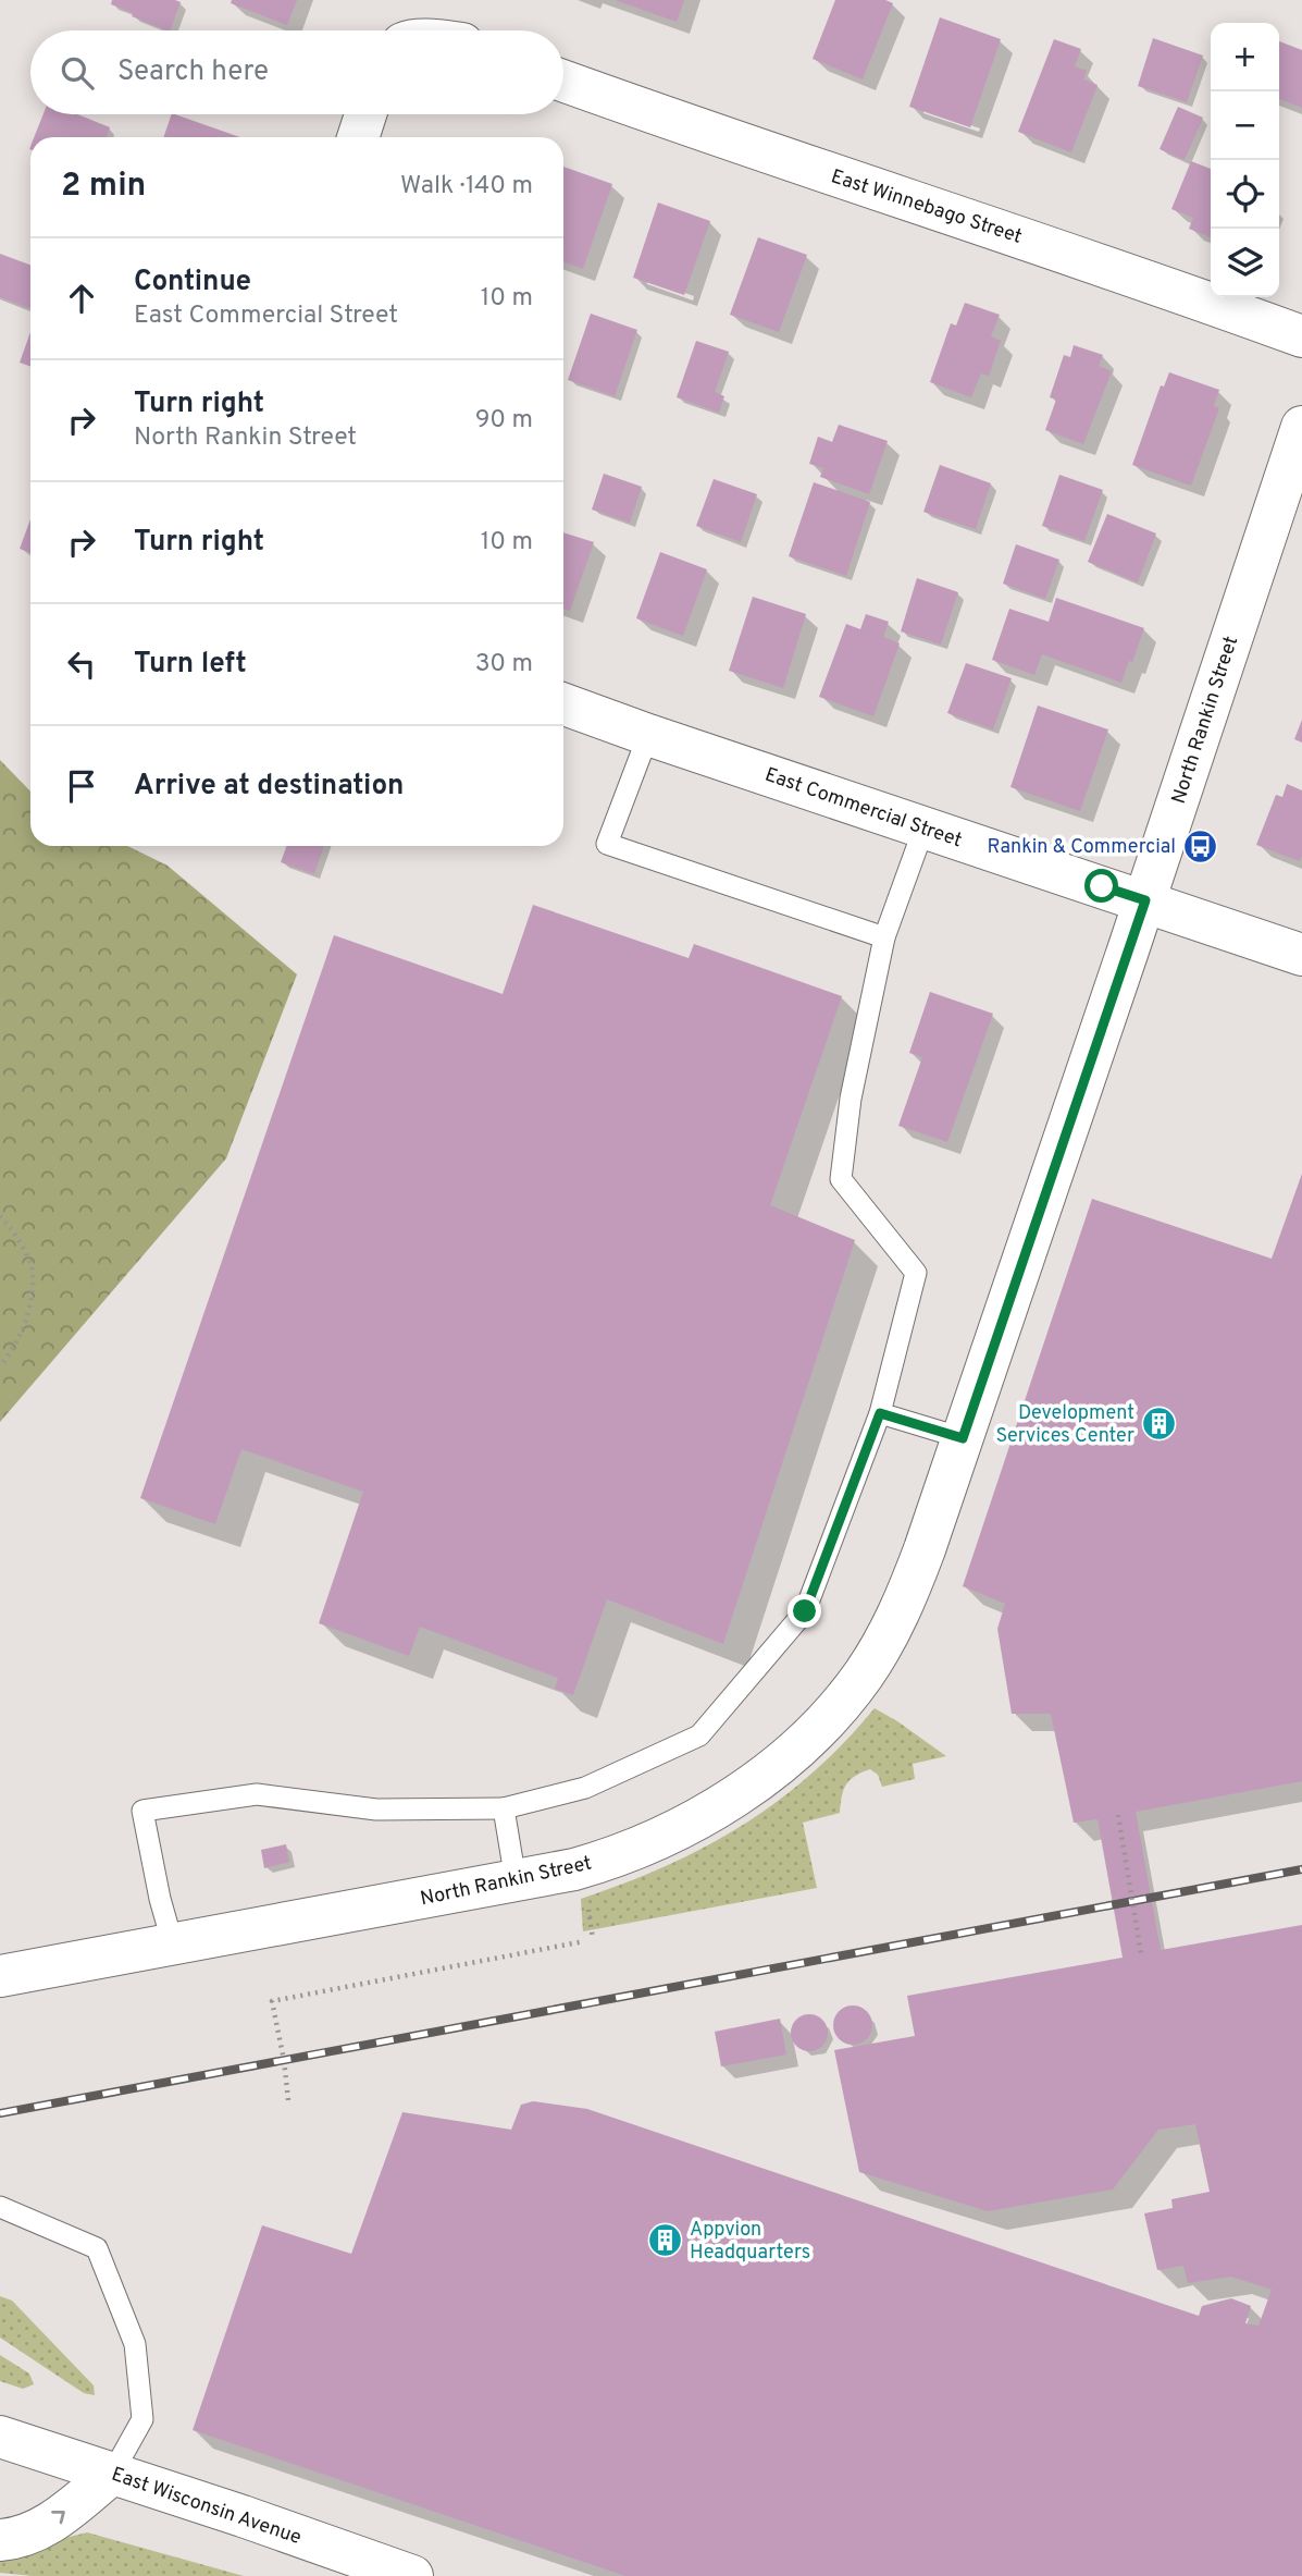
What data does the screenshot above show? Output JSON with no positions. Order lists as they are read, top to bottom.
{
  "streets": {
    "street": [
      "East Winnebago Street",
      "North Rankin Street",
      "East Commercial Street",
      "East Wisconsin Avenue"
    ]
  },
  "crossings": [
    ["North Rankin Street", "East Commercial Street"]
  ],
  "places": {
    "bus stop": ["Rankin & Commercial"],
    "building": ["Development Services Center", "Appvion Headquarters"]
  },
  "page": {
    "map_buttons": ["+", "−"],
    "search": "Search here",
    "heading": ["2 min", "Walk · 140 m"],
    "list": [
      ["Continue", "East Commercial Street", "10 m"],
      ["Turn right", "North Rankin Street", "90 m"],
      ["Turn right", "10 m"],
      ["Turn left", "30 m"],
      "Arrive at destination"
    ]
  }
}
